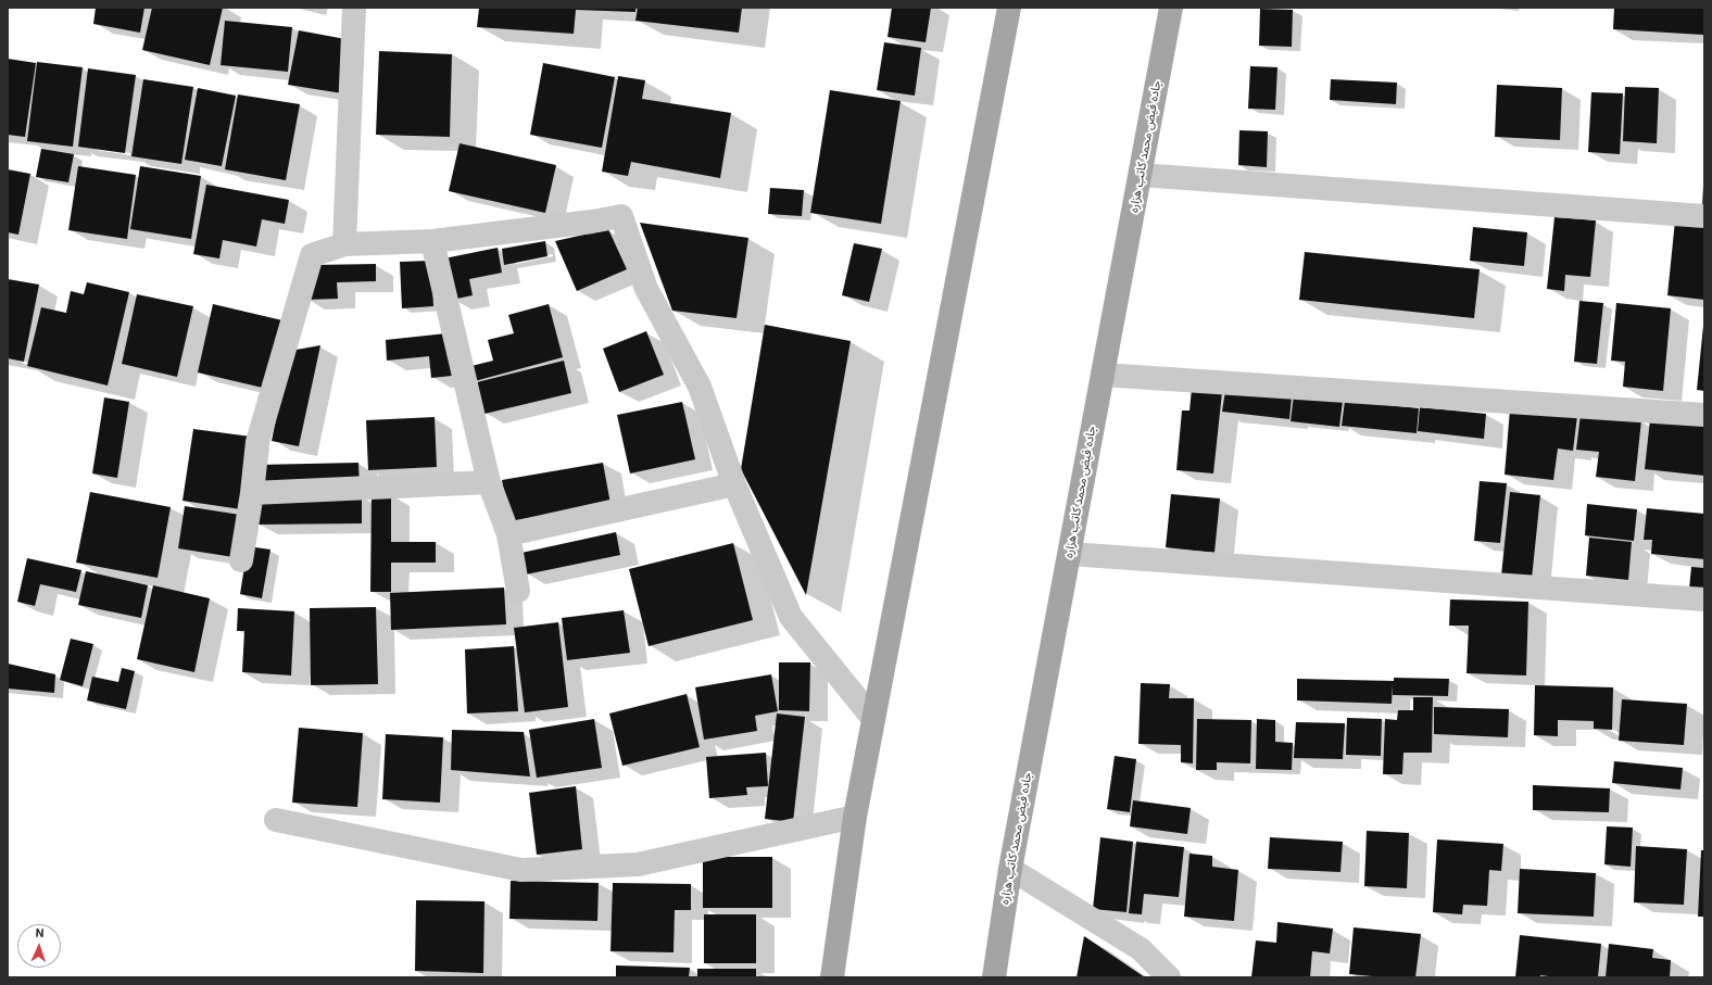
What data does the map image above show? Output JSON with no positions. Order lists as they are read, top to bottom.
{
  "streets": {
    "main road": ["جاده فیض محمد کاتب هزاره"]
  },
  "north": "top"
}
